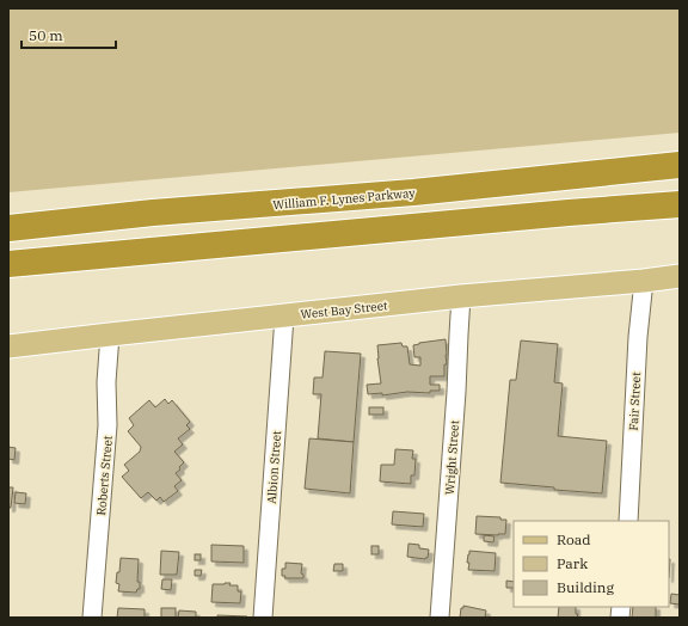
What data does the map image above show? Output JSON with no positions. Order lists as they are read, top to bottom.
{
  "streets": {
    "highway": ["William F. Lynes Parkway"],
    "main road": ["West Bay Street"],
    "street": [
      "Fair Street",
      "Wright Street",
      "Albion Street",
      "Roberts Street"
    ]
  },
  "crossings": [
    ["West Bay Street", "Fair Street"],
    ["West Bay Street", "Wright Street"],
    ["West Bay Street", "Albion Street"],
    ["West Bay Street", "Roberts Street"]
  ],
  "legend": ["Road", "Park", "Building"],
  "scale_bar": "50 m"
}
